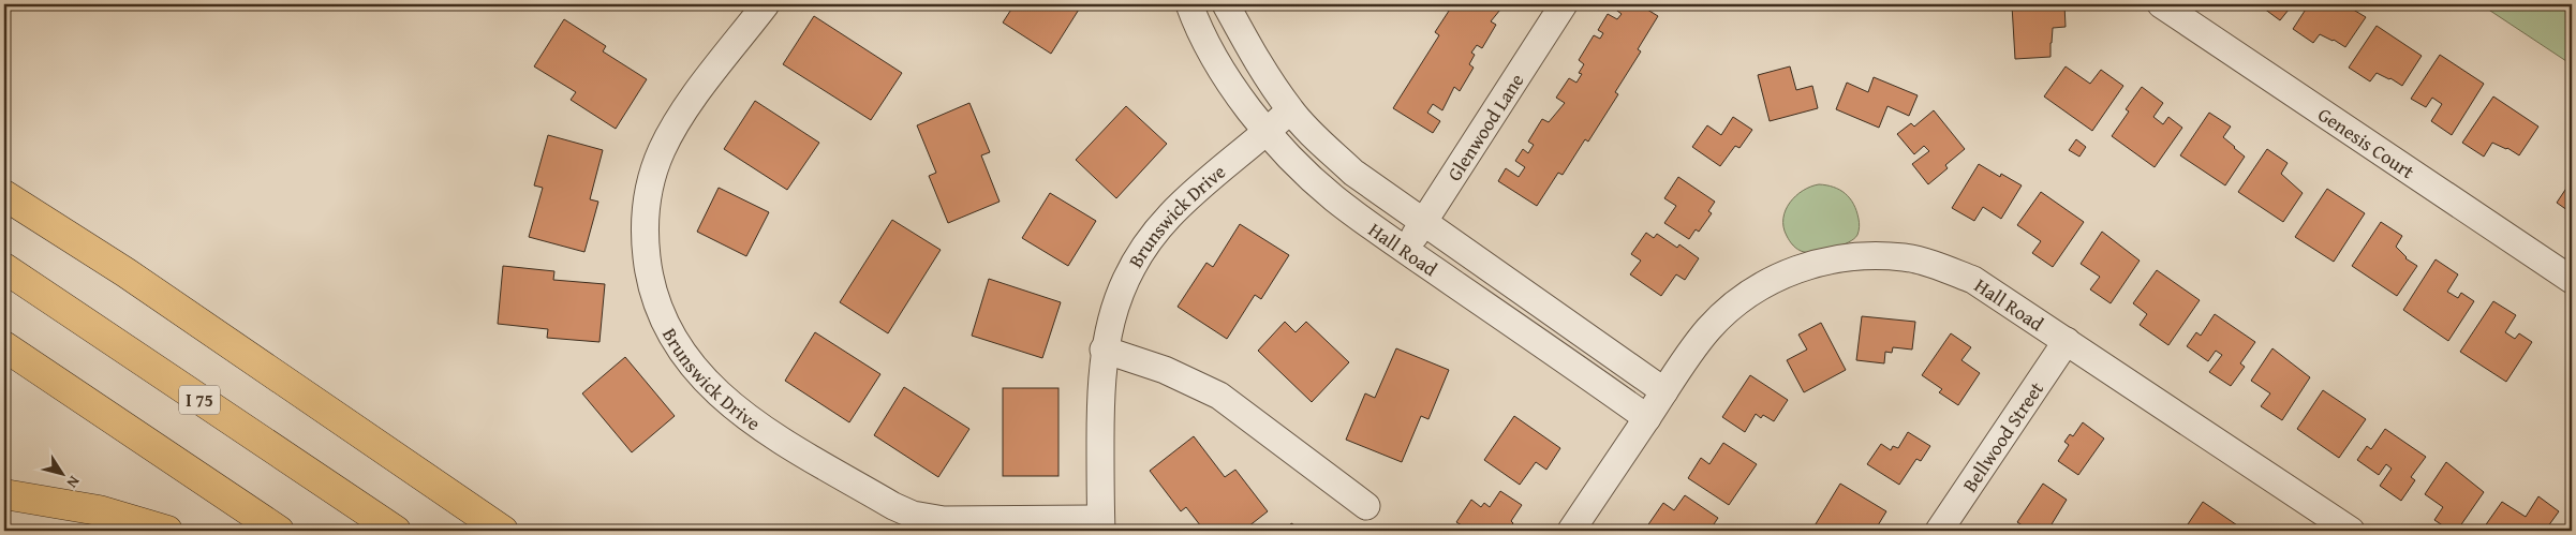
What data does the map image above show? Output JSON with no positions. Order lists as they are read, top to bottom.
{
  "streets": {
    "highway": ["I 75"],
    "street": [
      "Glenwood Lane",
      "Genesis Court",
      "Brunswick Drive",
      "Hall Road",
      "Bellwood Street"
    ]
  },
  "crossings": [
    ["Glenwood Lane", "Hall Road"],
    ["Brunswick Drive", "Hall Road"],
    ["Hall Road", "Bellwood Street"]
  ],
  "north": "bottom right"
}
